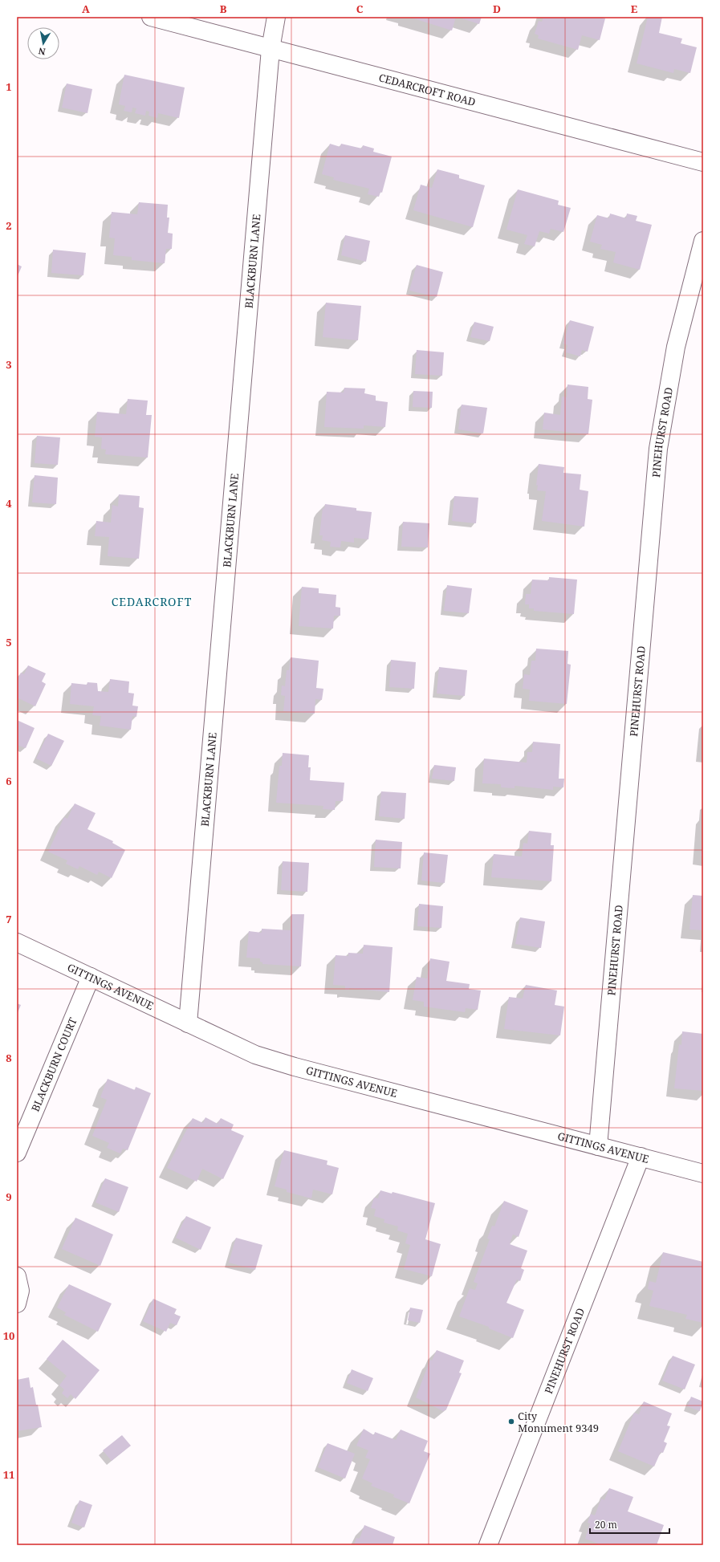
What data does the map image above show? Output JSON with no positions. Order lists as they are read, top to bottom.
{
  "streets": {
    "street": [
      "CEDARCROFT ROAD",
      "BLACKBURN LANE",
      "PINEHURST ROAD",
      "GITTINGS AVENUE",
      "BLACKBURN COURT"
    ]
  },
  "crossings": [
    ["CEDARCROFT ROAD", "BLACKBURN LANE"],
    ["BLACKBURN LANE", "GITTINGS AVENUE"],
    ["PINEHURST ROAD", "GITTINGS AVENUE"],
    ["GITTINGS AVENUE", "BLACKBURN COURT"]
  ],
  "districts": ["CEDARCROFT"],
  "places": ["City Monument 9349"],
  "scale_bar": "20 m",
  "north": "bottom",
  "grid": {
    "columns": [
      "A",
      "B",
      "C",
      "D",
      "E"
    ],
    "rows": [
      "1",
      "2",
      "3",
      "4",
      "5",
      "6",
      "7",
      "8",
      "9",
      "10",
      "11"
    ]
  }
}
